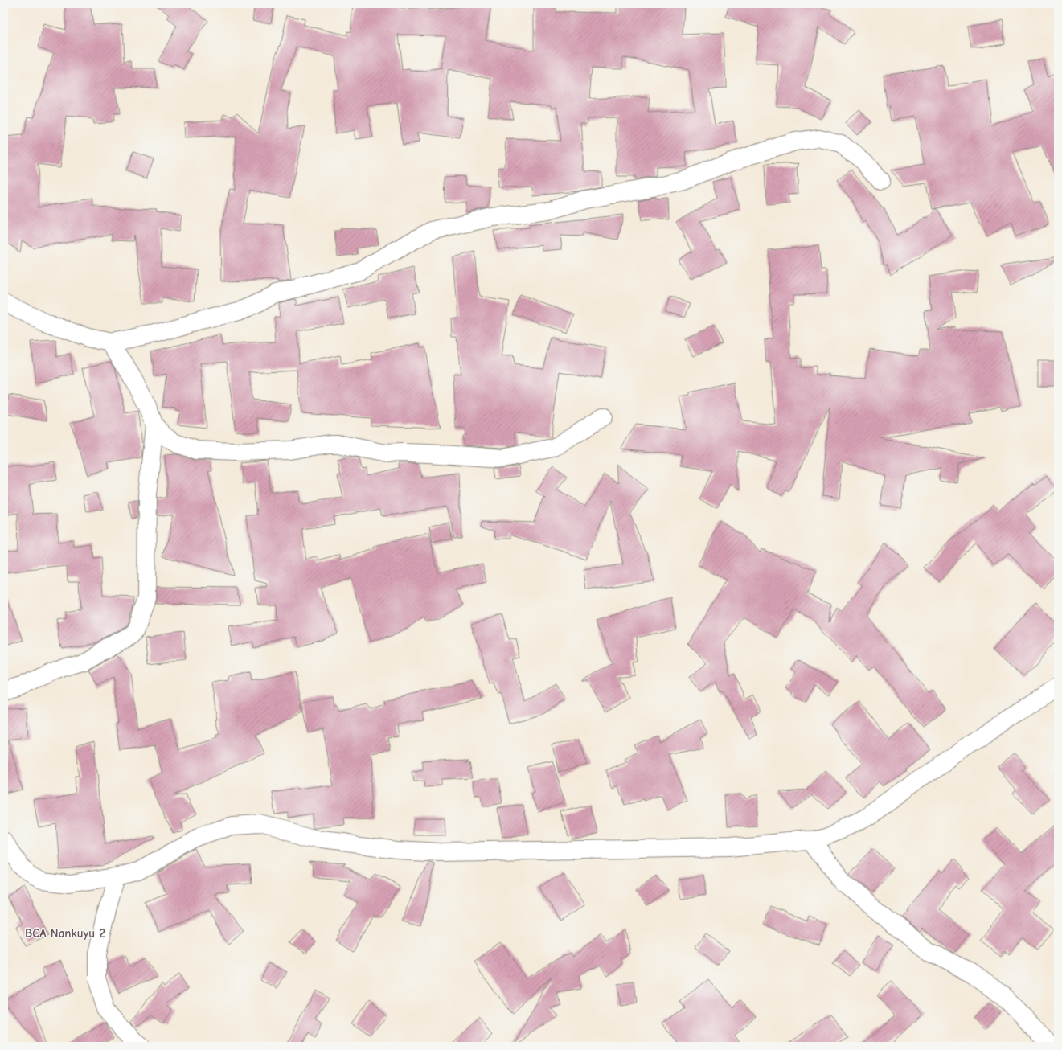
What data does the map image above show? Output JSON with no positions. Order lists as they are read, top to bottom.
{
  "districts": ["BCA Nankuyu 2"]
}
